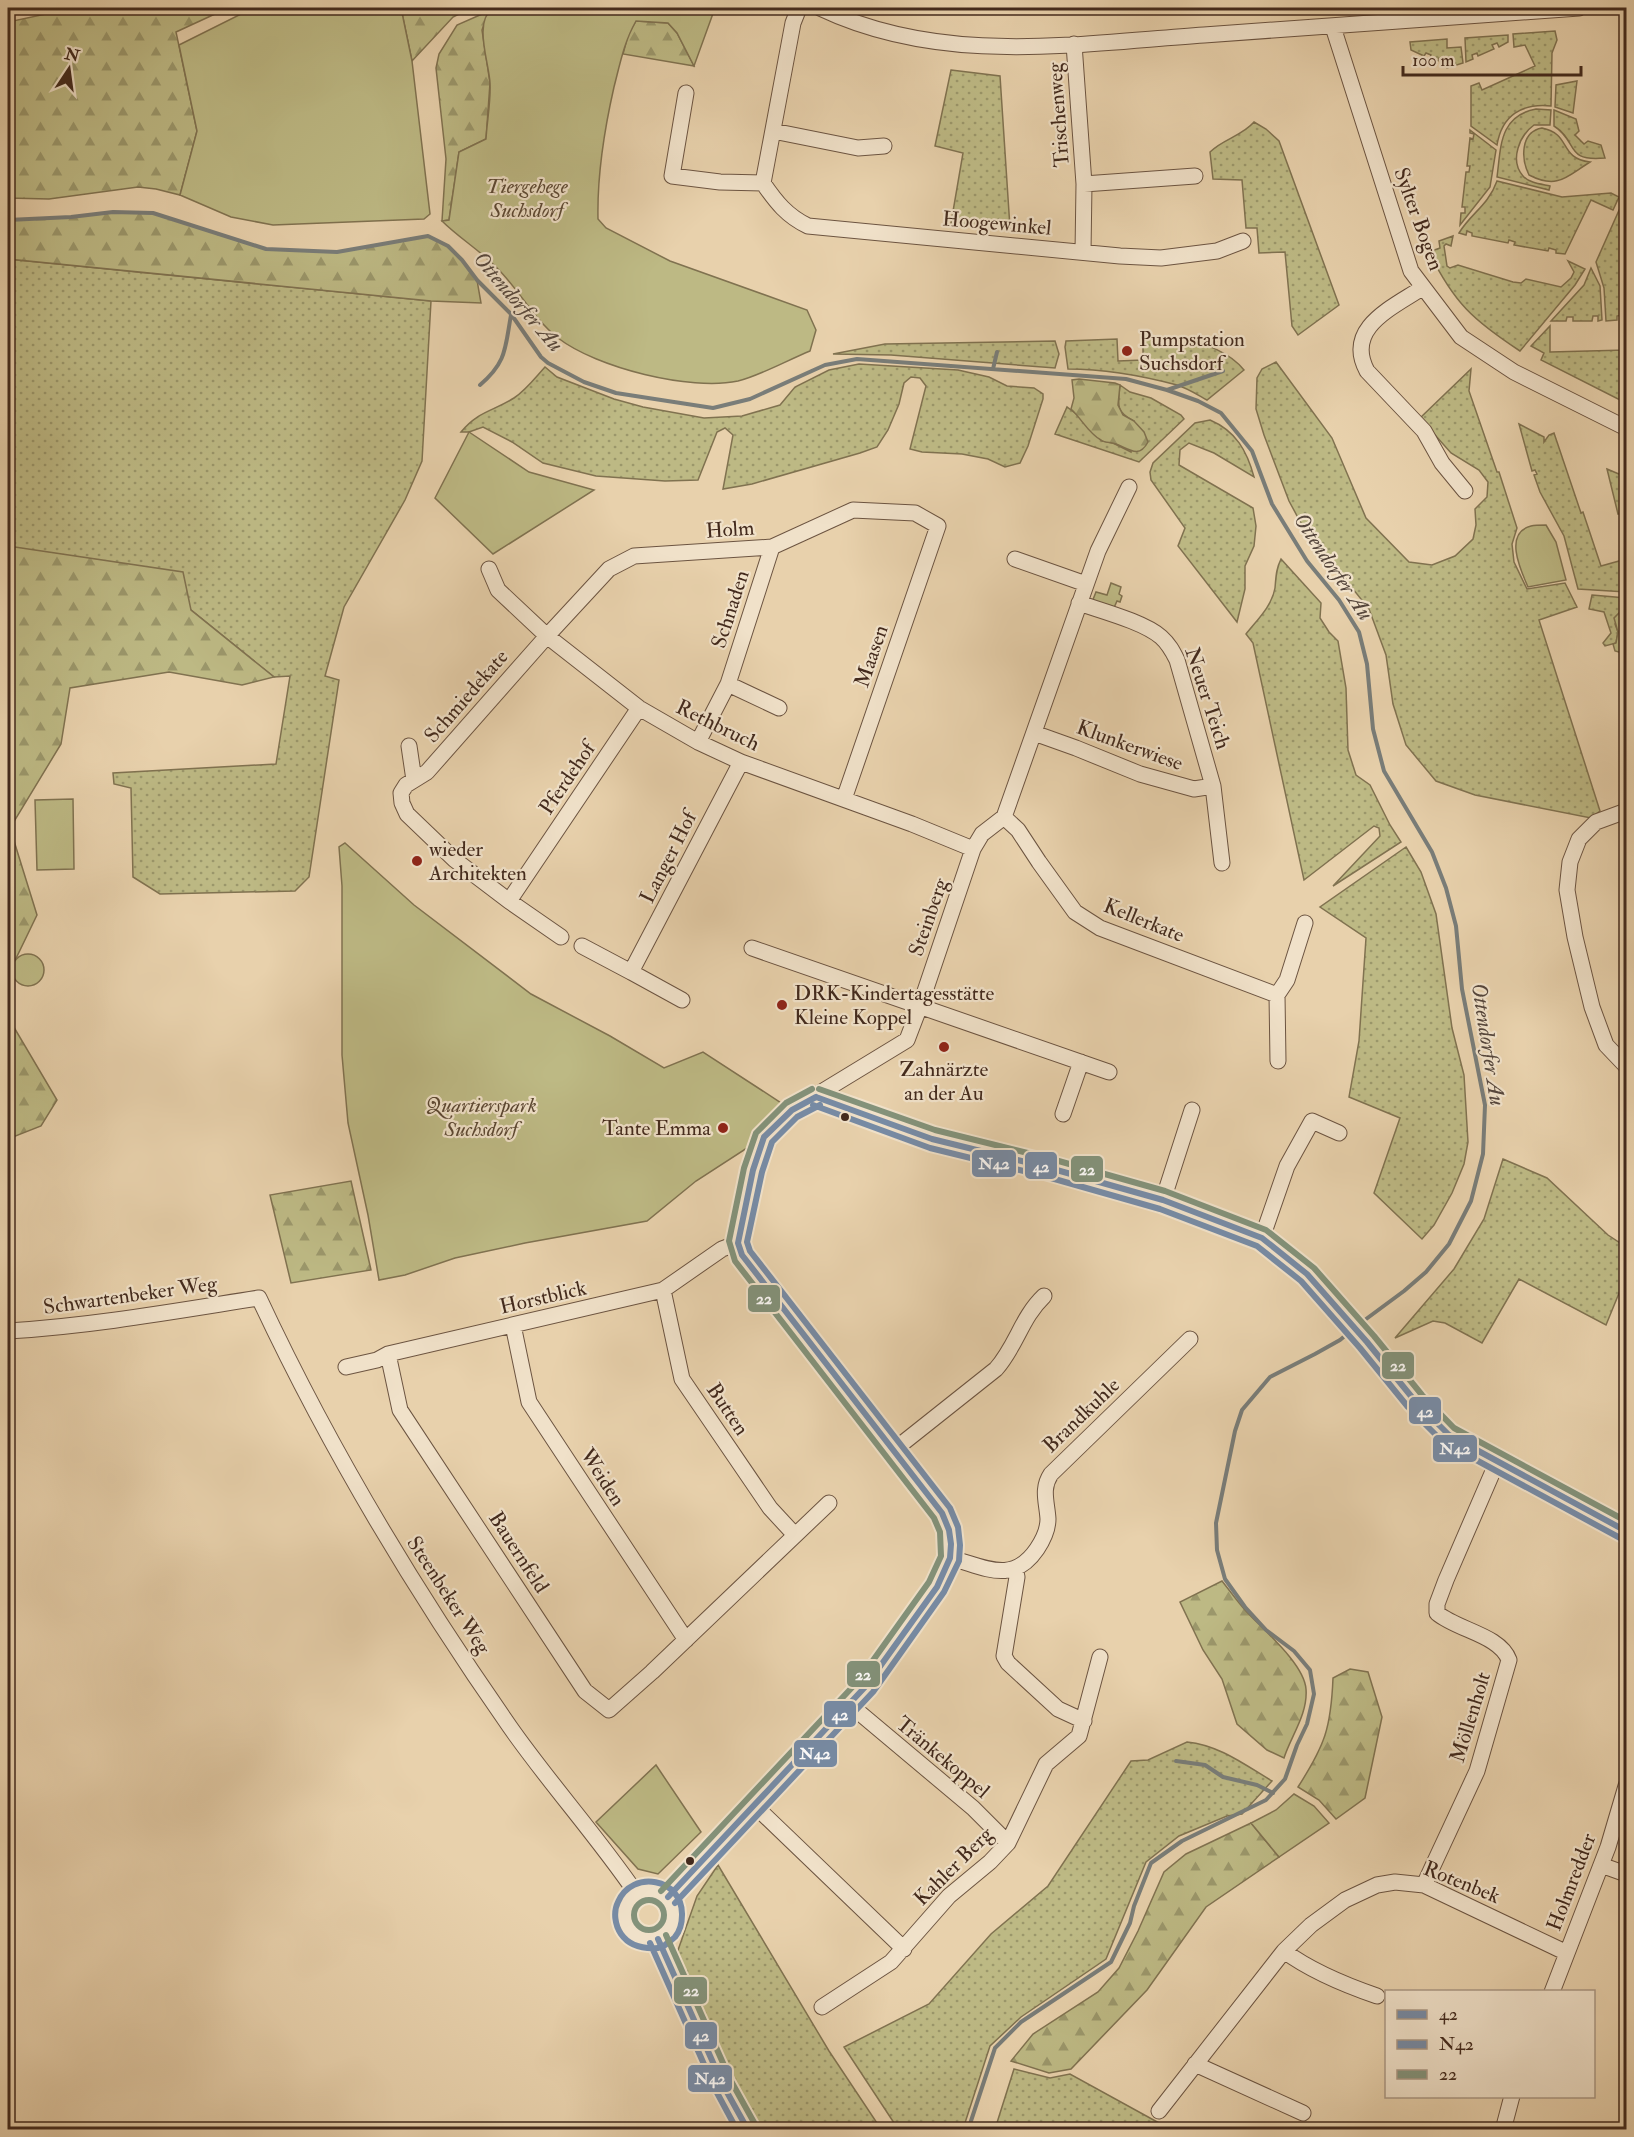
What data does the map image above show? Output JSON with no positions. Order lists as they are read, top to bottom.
{
  "streets": {
    "street": [
      "Trischenweg",
      "Sylter Bogen",
      "Hoogewinkel",
      "Holm",
      "Schnaden",
      "Maasen",
      "Schmiedekate",
      "Neuer Teich",
      "Rethbruch",
      "Klunkerwiese",
      "Pferdehof",
      "Langer Hof",
      "Steinberg",
      "Kellerkate",
      "Schwartenbeker Weg",
      "Horstblick",
      "Butten",
      "Brandkuhle",
      "Weiden",
      "Bauernfeld",
      "Steenbeker Weg",
      "Möllenholt",
      "Tränkekoppel",
      "Kahler Berg",
      "Rotenbek",
      "Holmredder"
    ]
  },
  "crossings": [
    ["Trischenweg", "Hoogewinkel"],
    ["Holm", "Schnaden"],
    ["Holm", "Maasen"],
    ["Holm", "Schmiedekate"],
    ["Holm", "Rethbruch"],
    ["Schnaden", "Rethbruch"],
    ["Maasen", "Rethbruch"],
    ["Schmiedekate", "Rethbruch"],
    ["Schmiedekate", "Pferdehof"],
    ["Neuer Teich", "Klunkerwiese"],
    ["Rethbruch", "Pferdehof"],
    ["Rethbruch", "Langer Hof"],
    ["Rethbruch", "Steinberg"],
    ["Steinberg", "Kellerkate"],
    ["Steinberg", "Horstblick"],
    ["Schwartenbeker Weg", "Steenbeker Weg"],
    ["Horstblick", "Butten"],
    ["Horstblick", "Weiden"],
    ["Horstblick", "Bauernfeld"],
    ["Weiden", "Bauernfeld"],
    ["Möllenholt", "Rotenbek"],
    ["Tränkekoppel", "Kahler Berg"],
    ["Rotenbek", "Holmredder"]
  ],
  "water": ["Ottendorfer Au"],
  "parks": ["Tiergehege Suchsdorf", "Quartierspark Suchsdorf"],
  "places": [
    "Pumpstation Suchsdorf",
    "wieder Architekten",
    "DRK-Kindertagesstätte Kleine Koppel",
    "Zahnärzte an der Au",
    "Tante Emma"
  ],
  "lines": ["transit line 22", "transit line 42", "transit line N42"],
  "legend": ["42", "N42", "22"],
  "scale_bar": "100 m",
  "north": "top"
}
